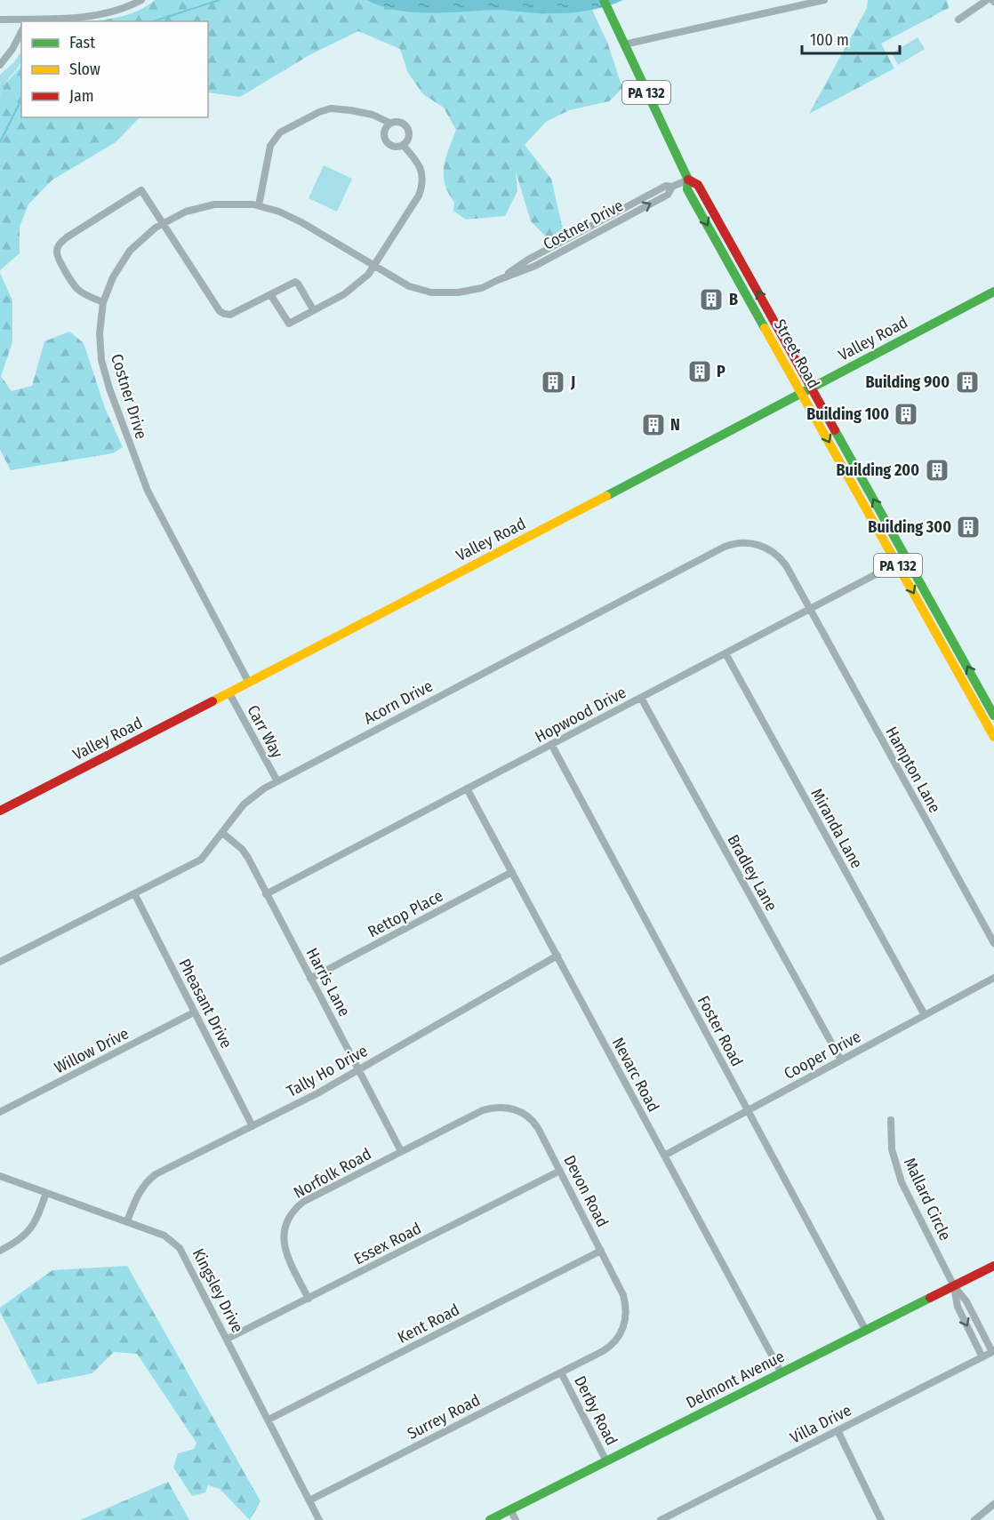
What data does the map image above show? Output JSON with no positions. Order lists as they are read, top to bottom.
{
  "streets": {
    "street": [
      "PA 132",
      "Costner Drive",
      "Valley Road",
      "Street Road",
      "Acorn Drive",
      "Hopwood Drive",
      "Carr Way",
      "Hampton Lane",
      "Miranda Lane",
      "Bradley Lane",
      "Rettop Place",
      "Harris Lane",
      "Pheasant Drive",
      "Foster Road",
      "Willow Drive",
      "Cooper Drive",
      "Tally Ho Drive",
      "Nevarc Road",
      "Norfolk Road",
      "Devon Road",
      "Mallard Circle",
      "Essex Road",
      "Kingsley Drive",
      "Kent Road",
      "Delmont Avenue",
      "Derby Road",
      "Surrey Road",
      "Villa Drive"
    ]
  },
  "crossings": [
    ["Costner Drive", "Valley Road"],
    ["Costner Drive", "Street Road"],
    ["Valley Road", "Street Road"],
    ["Valley Road", "Carr Way"],
    ["Street Road", "Hopwood Drive"],
    ["Acorn Drive", "Hopwood Drive"],
    ["Acorn Drive", "Carr Way"],
    ["Acorn Drive", "Hampton Lane"],
    ["Acorn Drive", "Harris Lane"],
    ["Acorn Drive", "Pheasant Drive"],
    ["Hopwood Drive", "Hampton Lane"],
    ["Hopwood Drive", "Miranda Lane"],
    ["Hopwood Drive", "Bradley Lane"],
    ["Hopwood Drive", "Harris Lane"],
    ["Hopwood Drive", "Foster Road"],
    ["Hopwood Drive", "Nevarc Road"],
    ["Miranda Lane", "Cooper Drive"],
    ["Bradley Lane", "Cooper Drive"],
    ["Rettop Place", "Harris Lane"],
    ["Rettop Place", "Nevarc Road"],
    ["Harris Lane", "Tally Ho Drive"],
    ["Harris Lane", "Norfolk Road"],
    ["Pheasant Drive", "Willow Drive"],
    ["Pheasant Drive", "Tally Ho Drive"],
    ["Foster Road", "Cooper Drive"],
    ["Foster Road", "Delmont Avenue"],
    ["Cooper Drive", "Nevarc Road"],
    ["Tally Ho Drive", "Nevarc Road"],
    ["Tally Ho Drive", "Kingsley Drive"],
    ["Nevarc Road", "Delmont Avenue"],
    ["Norfolk Road", "Devon Road"],
    ["Norfolk Road", "Essex Road"],
    ["Devon Road", "Essex Road"],
    ["Devon Road", "Kent Road"],
    ["Devon Road", "Surrey Road"],
    ["Mallard Circle", "Delmont Avenue"],
    ["Essex Road", "Kingsley Drive"],
    ["Kingsley Drive", "Kent Road"],
    ["Kingsley Drive", "Surrey Road"],
    ["Delmont Avenue", "Derby Road"],
    ["Derby Road", "Surrey Road"]
  ],
  "places": {
    "building": [
      "B",
      "P",
      "J",
      "Building 900",
      "Building 100",
      "N",
      "Building 200",
      "Building 300"
    ]
  },
  "legend": ["Fast", "Slow", "Jam"],
  "scale_bar": "100 m"
}
